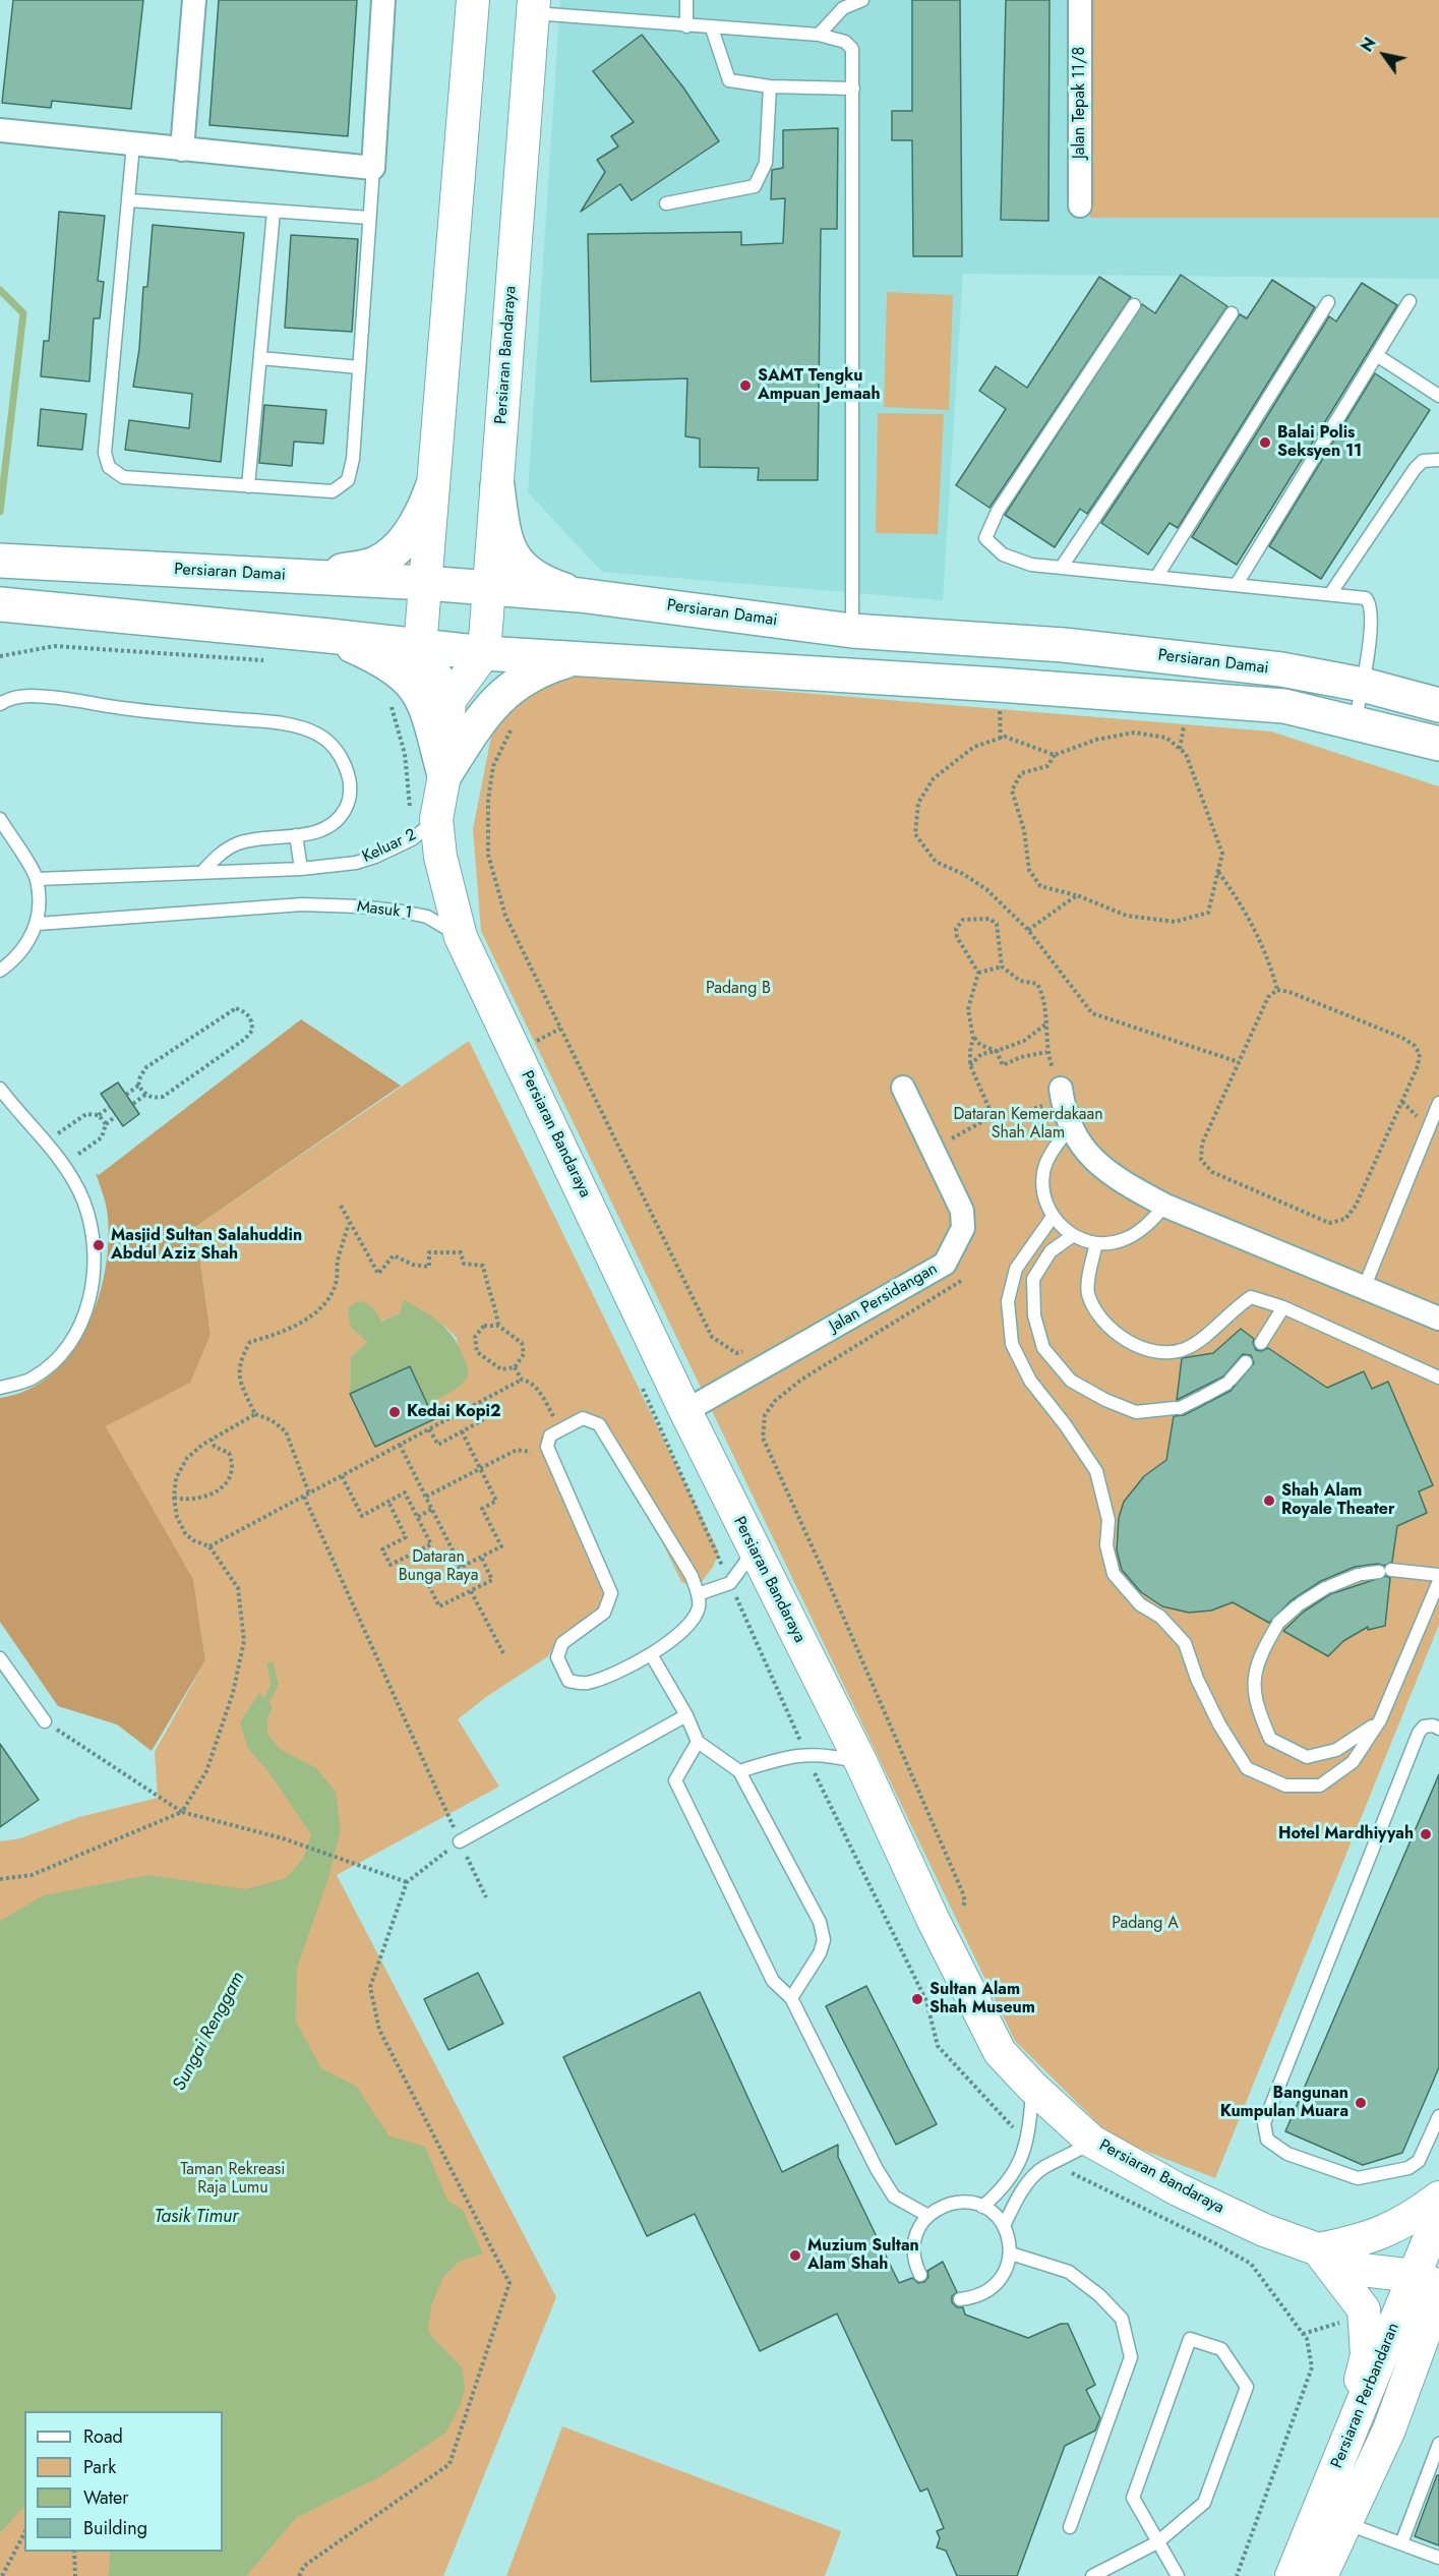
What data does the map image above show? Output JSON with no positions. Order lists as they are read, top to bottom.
{
  "streets": {
    "main road": ["Persiaran Bandaraya", "Persiaran Damai", "Persiaran Perbandaran"],
    "street": ["Jalan Tepak 11/8", "Jalan Persidangan"],
    "lane": ["Keluar 2", "Masuk 1"]
  },
  "crossings": [
    ["Persiaran Bandaraya", "Persiaran Damai"],
    ["Persiaran Bandaraya", "Keluar 2"],
    ["Persiaran Bandaraya", "Masuk 1"],
    ["Persiaran Bandaraya", "Jalan Persidangan"],
    ["Persiaran Bandaraya", "Persiaran Perbandaran"]
  ],
  "water": ["Sungai Renggam", "Tasik Timur"],
  "parks": [
    "Padang B",
    "Dataran Kemerdakaan Shah Alam",
    "Dataran Bunga Raya",
    "Padang A",
    "Taman Rekreasi Raja Lumu"
  ],
  "places": [
    "SAMT Tengku Ampuan Jemaah",
    "Balai Polis Seksyen 11",
    "Masjid Sultan Salahuddin Abdul Aziz Shah",
    "Kedai Kopi2",
    "Shah Alam Royale Theater",
    "Hotel Mardhiyyah",
    "Sultan Alam Shah Museum",
    "Bangunan Kumpulan Muara",
    "Muzium Sultan Alam Shah"
  ],
  "legend": [
    "Road",
    "Park",
    "Water",
    "Building"
  ],
  "north": "top left"
}
